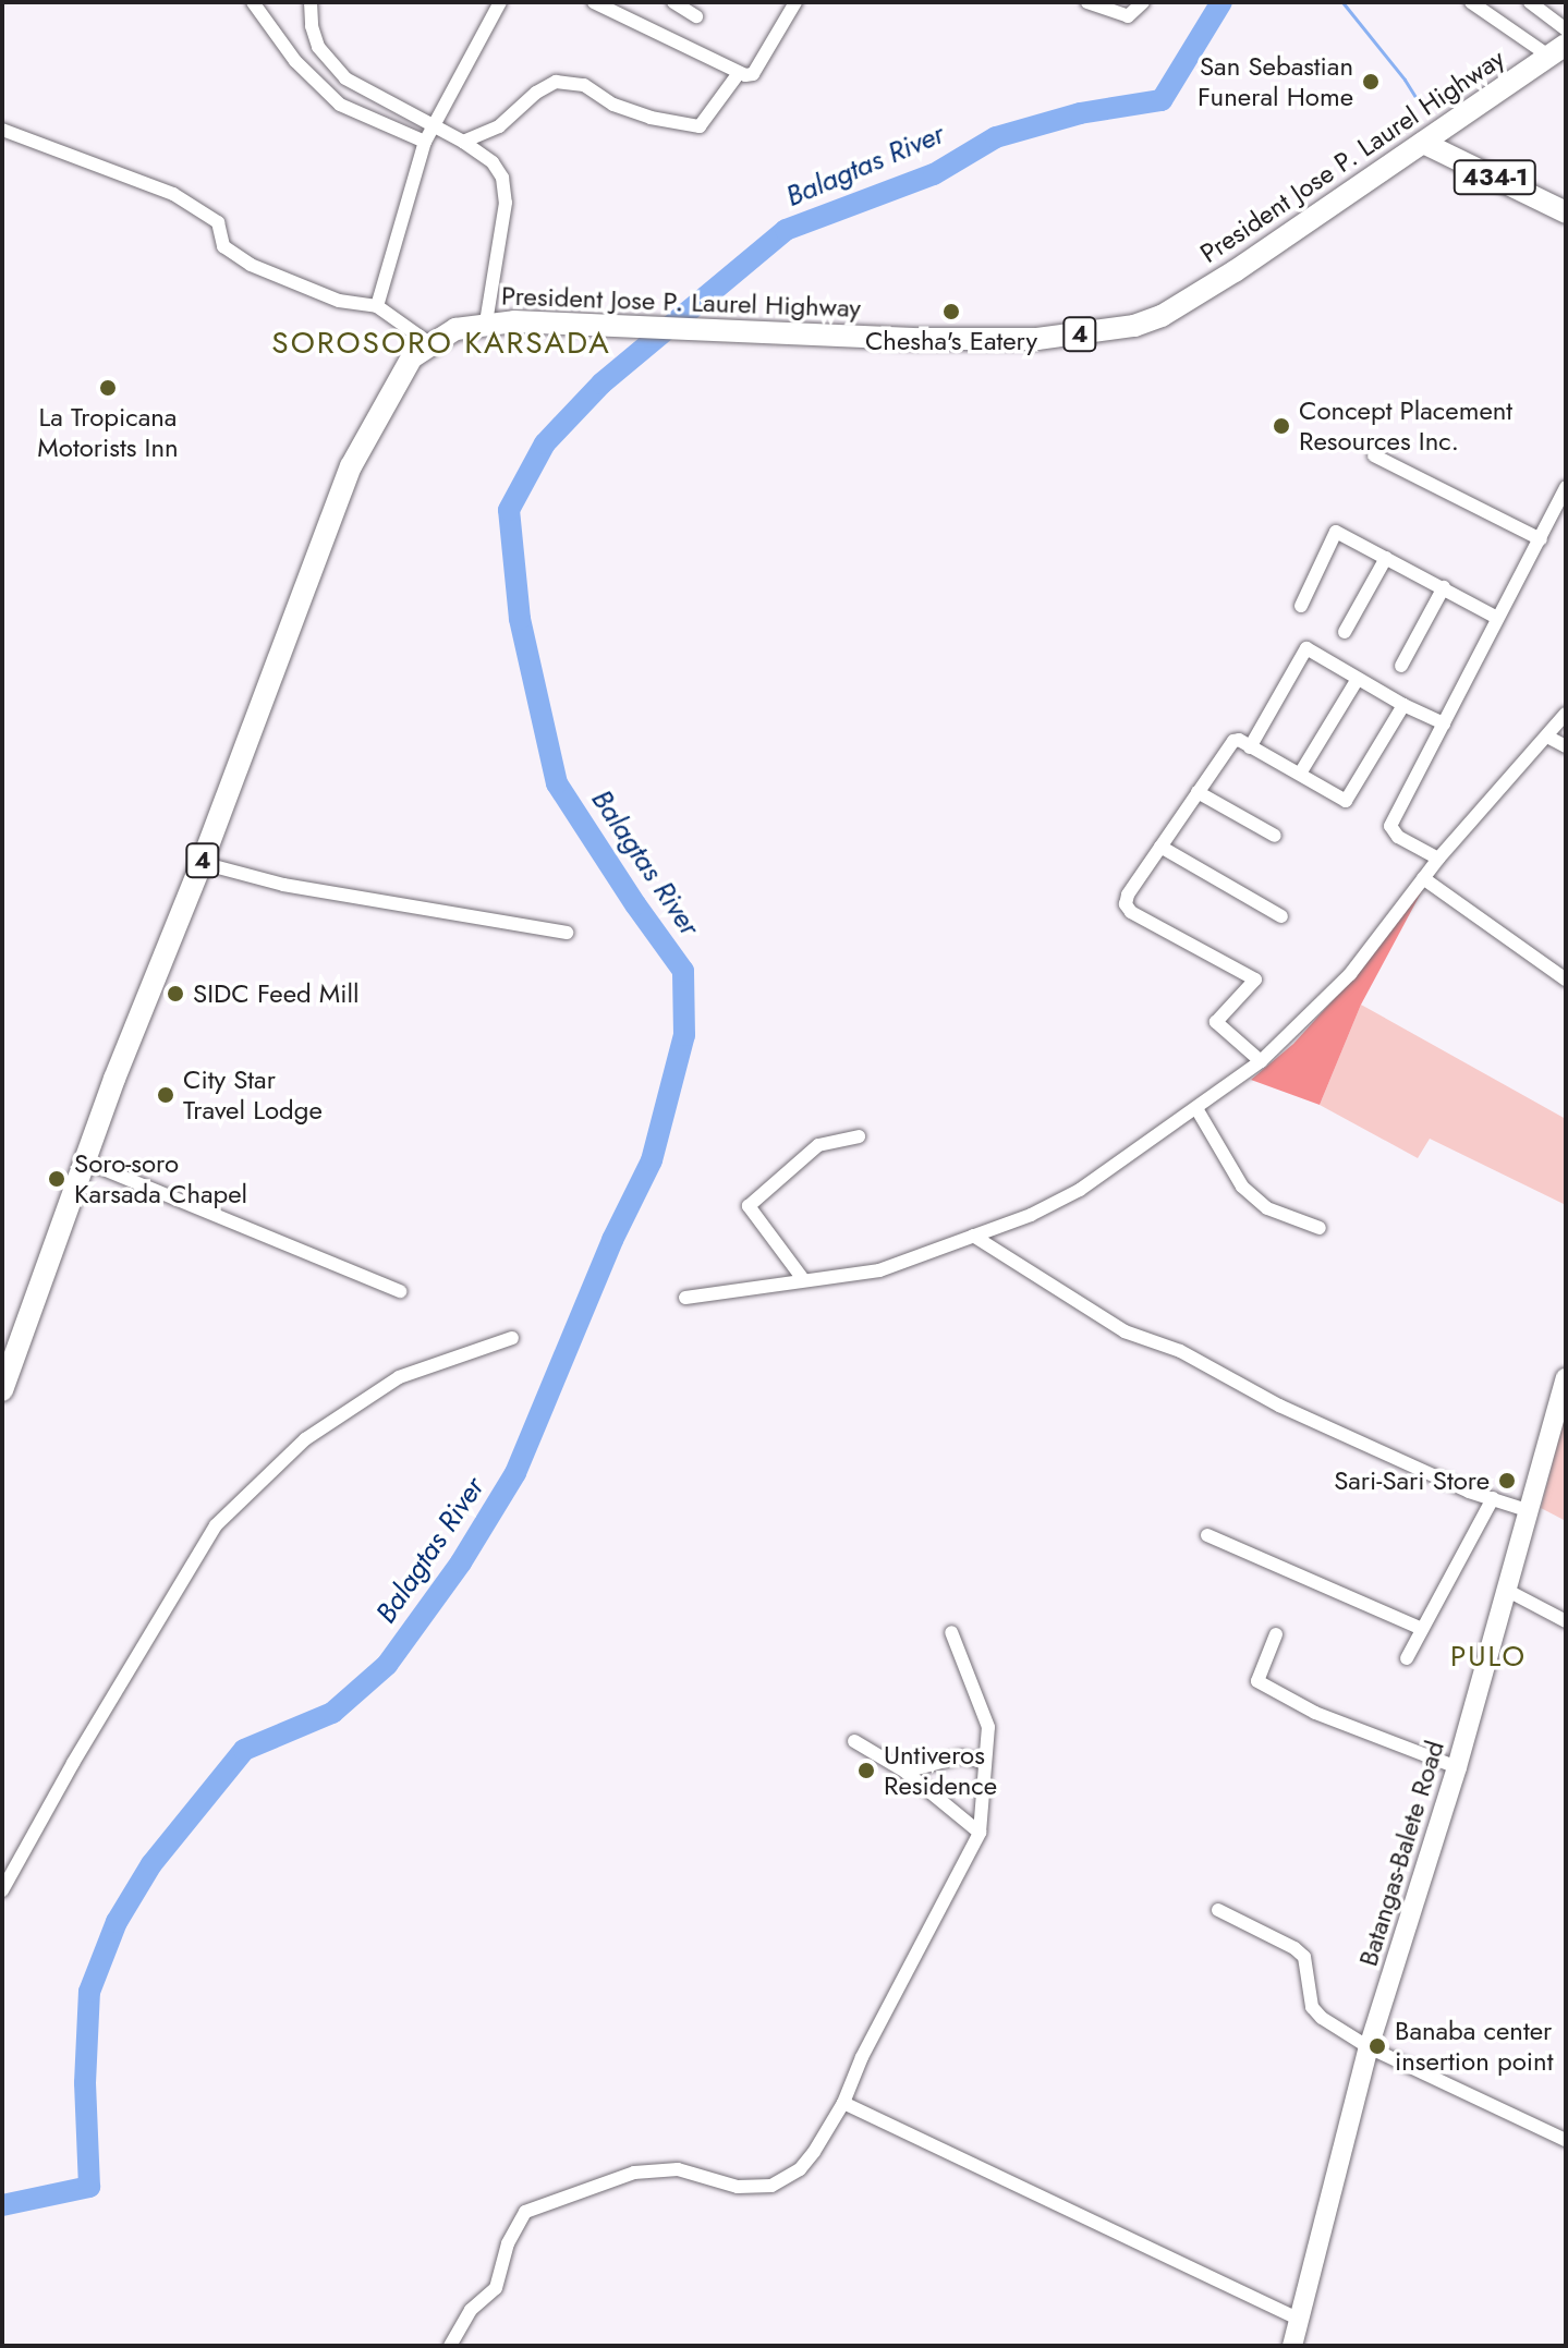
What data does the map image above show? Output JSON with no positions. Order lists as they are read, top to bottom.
{
  "streets": {
    "main road": [
      "President Jose P. Laurel Highway",
      "434-1",
      "4",
      "Batangas-Balete Road"
    ]
  },
  "crossings": [
    ["President Jose P. Laurel Highway", "434-1"]
  ],
  "districts": ["SOROSORO KARSADA", "PULO"],
  "water": ["Balagtas River"],
  "places": [
    "San Sebastian Funeral Home",
    "Chesha's Eatery",
    "La Tropicana Motorists Inn",
    "Concept Placement Resources Inc.",
    "SIDC Feed Mill",
    "City Star Travel Lodge",
    "Soro-soro Karsada Chapel",
    "Sari-Sari Store",
    "Untiveros Residence",
    "Banaba center insertion point"
  ]
}
